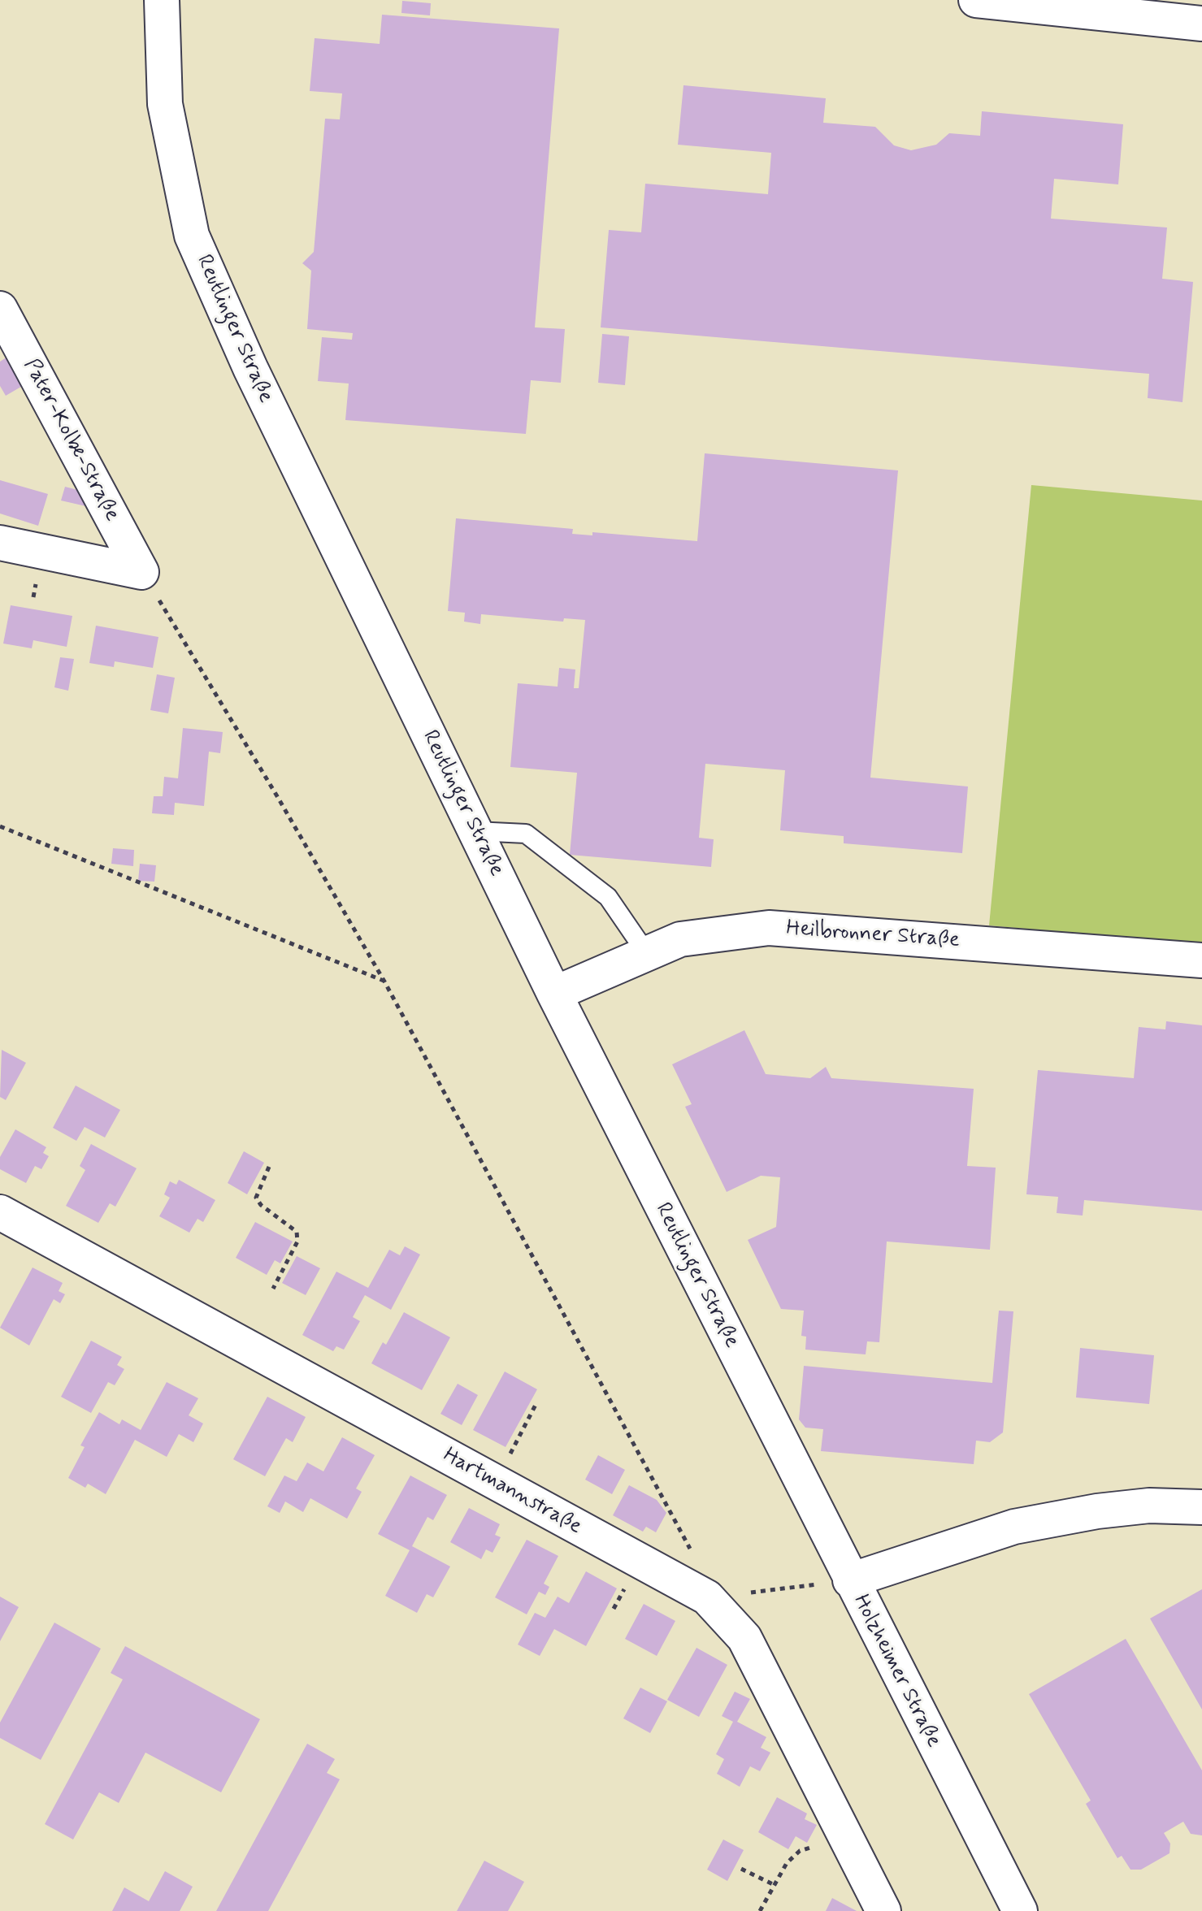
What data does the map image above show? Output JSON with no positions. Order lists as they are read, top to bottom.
{
  "streets": {
    "street": [
      "Reutlinger Straße",
      "Pater-Kolbe-Straße",
      "Heilbronner Straße",
      "Hartmannstraße",
      "Holzheimer Straße"
    ]
  },
  "crossings": [
    ["Reutlinger Straße", "Heilbronner Straße"],
    ["Reutlinger Straße", "Holzheimer Straße"]
  ]
}
